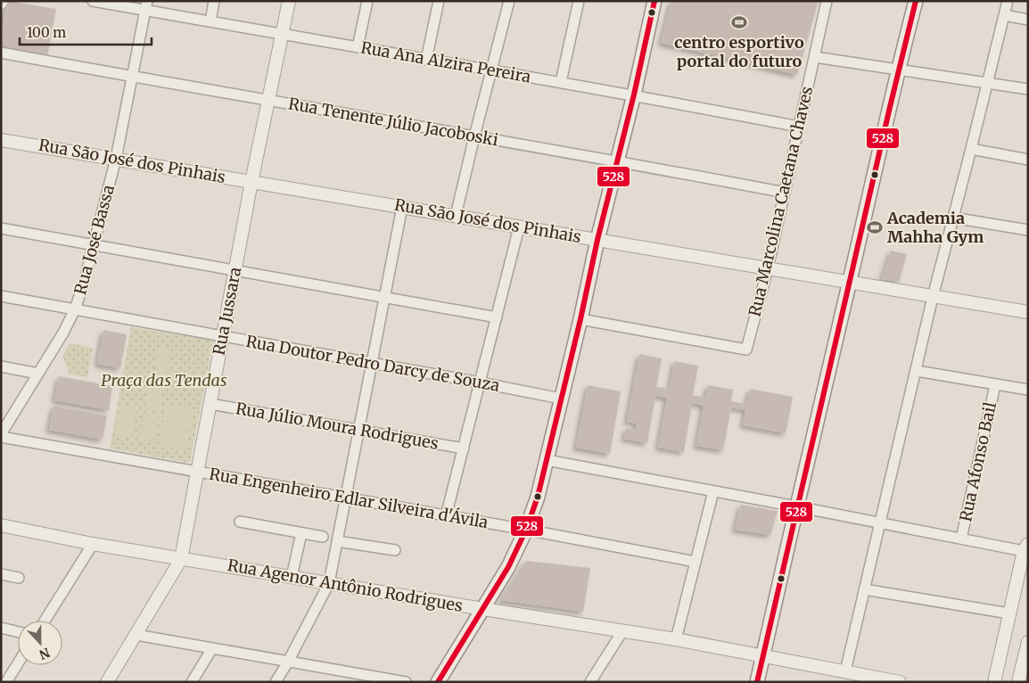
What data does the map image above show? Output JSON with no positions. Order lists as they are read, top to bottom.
{
  "streets": {
    "street": [
      "Rua Ana Alzira Pereira",
      "Rua Tenente Júlio Jacoboski",
      "Rua São José dos Pinhais",
      "Rua Marcolina Caetana Chaves",
      "Rua José Bassa",
      "Rua Jussara",
      "Rua Doutor Pedro Darcy de Souza",
      "Rua Júlio Moura Rodrigues",
      "Rua Afonso Bail",
      "Rua Engenheiro Edlar Silveira d'Ávila",
      "Rua Agenor Antônio Rodrigues"
    ]
  },
  "crossings": [
    ["Rua Ana Alzira Pereira", "Rua Marcolina Caetana Chaves"],
    ["Rua Ana Alzira Pereira", "Rua José Bassa"],
    ["Rua Ana Alzira Pereira", "Rua Jussara"],
    ["Rua Tenente Júlio Jacoboski", "Rua Marcolina Caetana Chaves"],
    ["Rua Tenente Júlio Jacoboski", "Rua José Bassa"],
    ["Rua Tenente Júlio Jacoboski", "Rua Jussara"],
    ["Rua São José dos Pinhais", "Rua Marcolina Caetana Chaves"],
    ["Rua São José dos Pinhais", "Rua José Bassa"],
    ["Rua São José dos Pinhais", "Rua Jussara"],
    ["Rua José Bassa", "Rua Doutor Pedro Darcy de Souza"],
    ["Rua José Bassa", "Rua Engenheiro Edlar Silveira d'Ávila"],
    ["Rua Jussara", "Rua Doutor Pedro Darcy de Souza"],
    ["Rua Jussara", "Rua Júlio Moura Rodrigues"],
    ["Rua Jussara", "Rua Engenheiro Edlar Silveira d'Ávila"],
    ["Rua Jussara", "Rua Agenor Antônio Rodrigues"]
  ],
  "parks": ["Praça das Tendas"],
  "places": {
    "sports": ["centro esportivo portal do futuro", "Academia Mahha Gym"]
  },
  "lines": ["transit line 528"],
  "scale_bar": "100 m",
  "north": "bottom"
}
